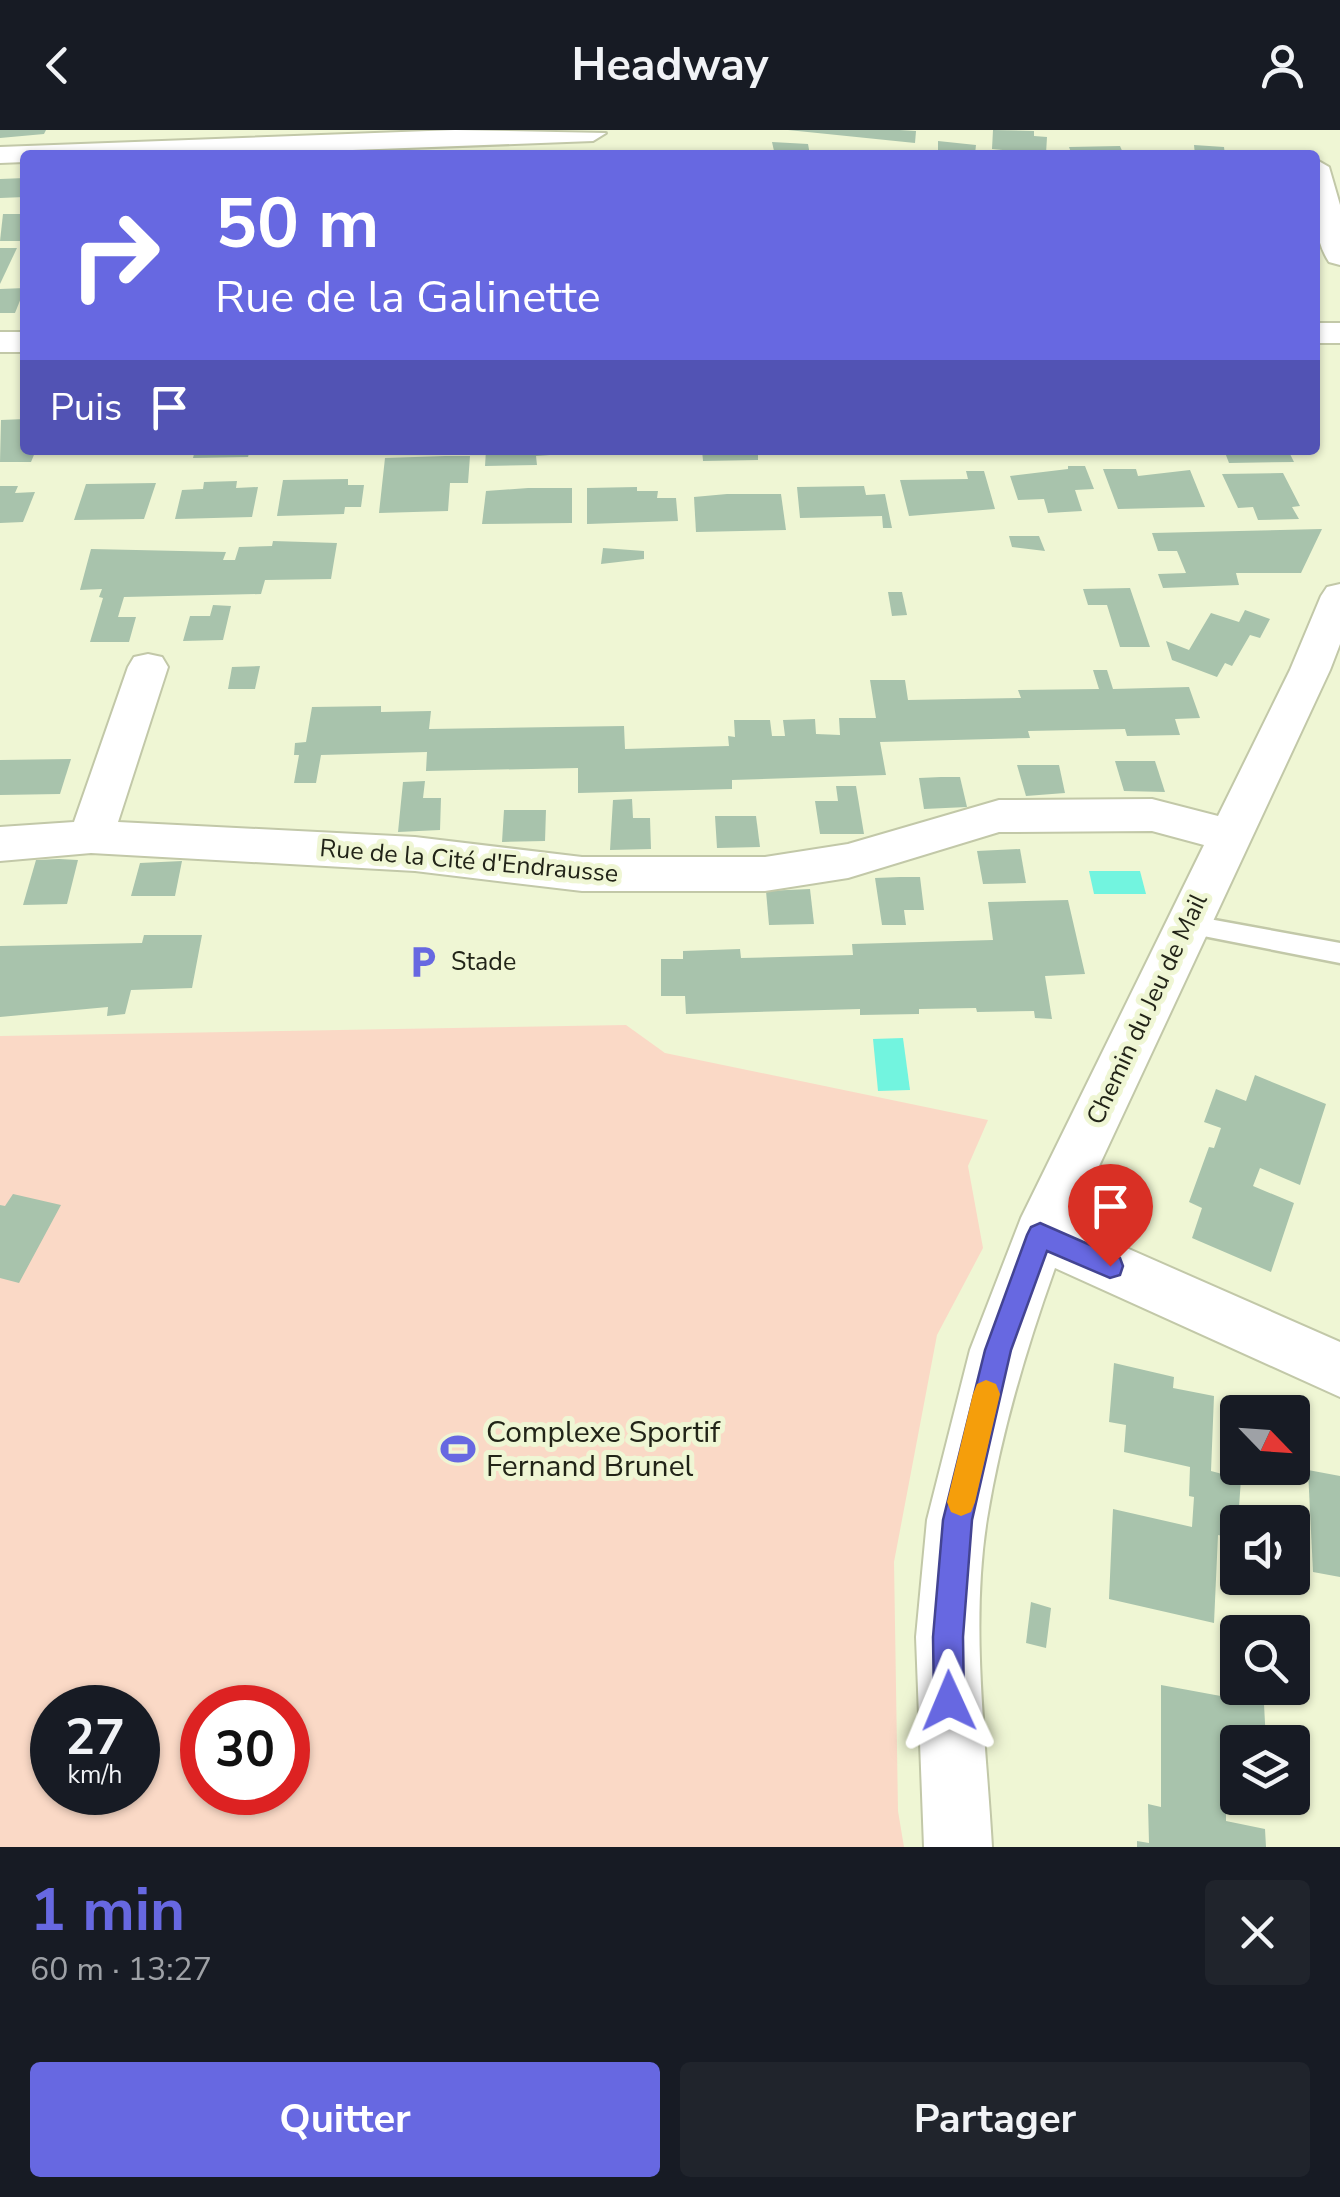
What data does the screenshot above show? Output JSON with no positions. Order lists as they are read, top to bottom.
{
  "streets": {
    "street": ["Rue de la Cité d'Endrausse", "Chemin du Jeu de Mail"]
  },
  "crossings": [
    ["Rue de la Cité d'Endrausse", "Chemin du Jeu de Mail"]
  ],
  "places": {
    "parking": ["Stade"],
    "sports": ["Complexe Sportif Fernand Brunel"]
  },
  "north": "bottom right",
  "page": {
    "header": "Headway",
    "turn": ["50 m", "Rue de la Galinette"],
    "then": "Puis",
    "speed": "27 km/h",
    "limit": "30",
    "heading": ["1 min", "60 m · 13:27"],
    "buttons": ["Quitter", "Partager"]
  }
}
